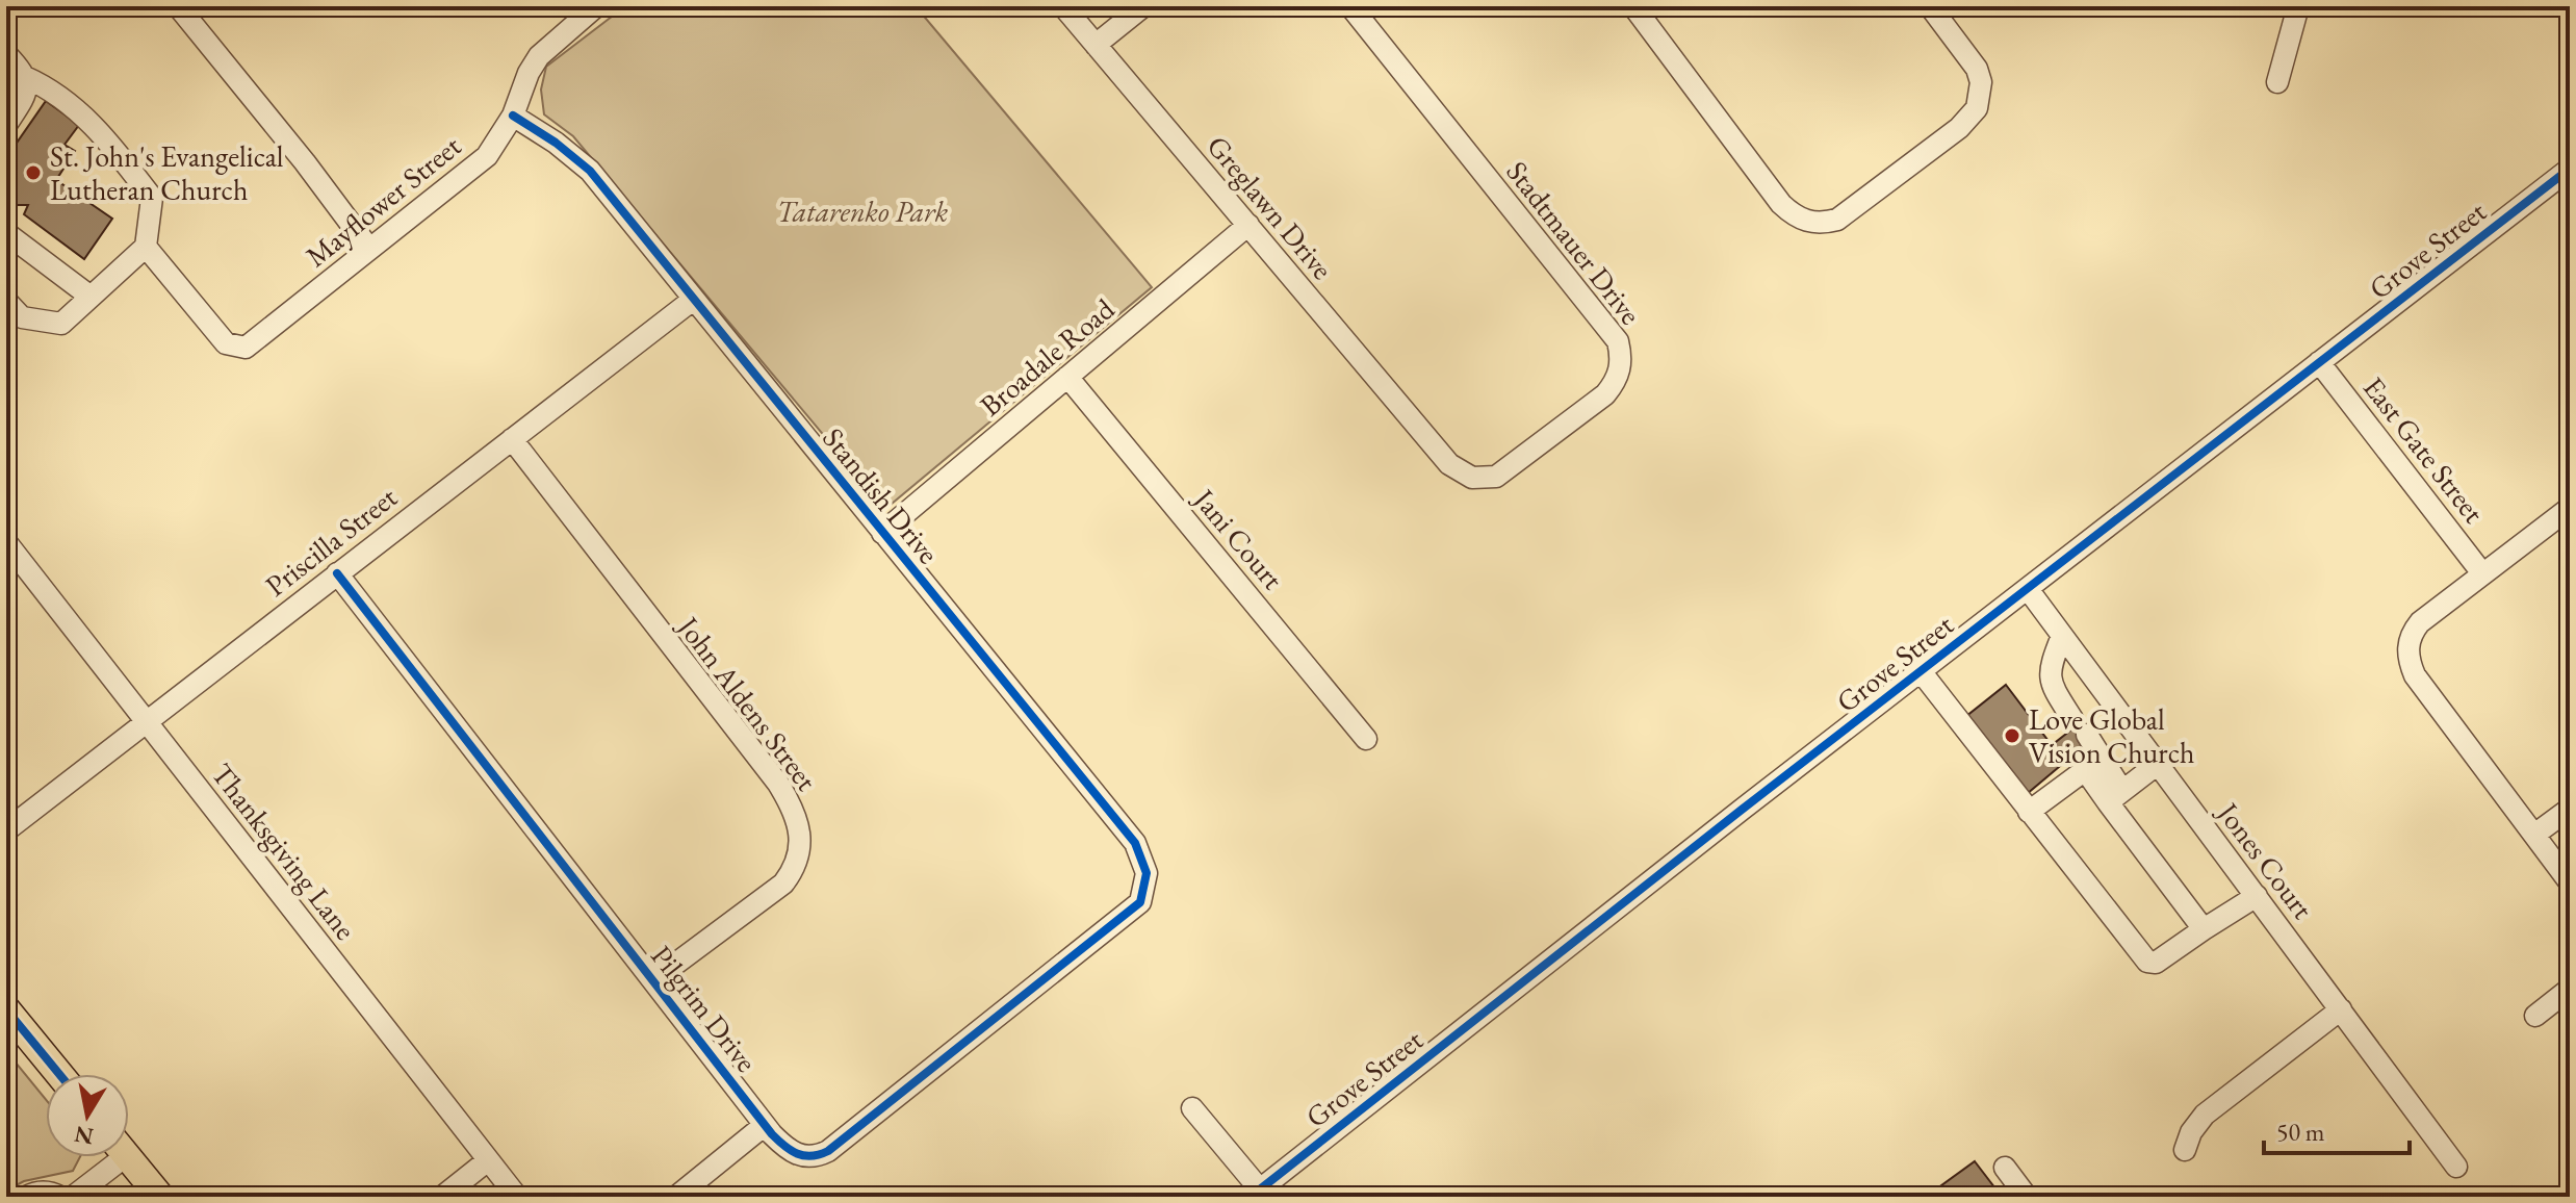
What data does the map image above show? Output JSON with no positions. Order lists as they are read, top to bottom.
{
  "streets": {
    "street": [
      "Mayflower Street",
      "Greglawn Drive",
      "Stadtmauer Drive",
      "Grove Street",
      "Broadale Road",
      "East Gate Street",
      "Standish Drive",
      "Jani Court",
      "Priscilla Street",
      "John Aldens Street",
      "Thanksgiving Lane",
      "Jones Court",
      "Pilgrim Drive"
    ]
  },
  "crossings": [
    ["Mayflower Street", "Standish Drive"],
    ["Greglawn Drive", "Stadtmauer Drive"],
    ["Greglawn Drive", "Broadale Road"],
    ["Grove Street", "East Gate Street"],
    ["Grove Street", "Jones Court"],
    ["Broadale Road", "Standish Drive"],
    ["Broadale Road", "Jani Court"],
    ["Standish Drive", "Priscilla Street"],
    ["Standish Drive", "Pilgrim Drive"],
    ["Priscilla Street", "John Aldens Street"],
    ["Priscilla Street", "Thanksgiving Lane"],
    ["Priscilla Street", "Pilgrim Drive"],
    ["John Aldens Street", "Pilgrim Drive"]
  ],
  "parks": ["Tatarenko Park"],
  "places": ["St. John's Evangelical Lutheran Church", "Love Global Vision Church"],
  "scale_bar": "50 m",
  "north": "bottom"
}
